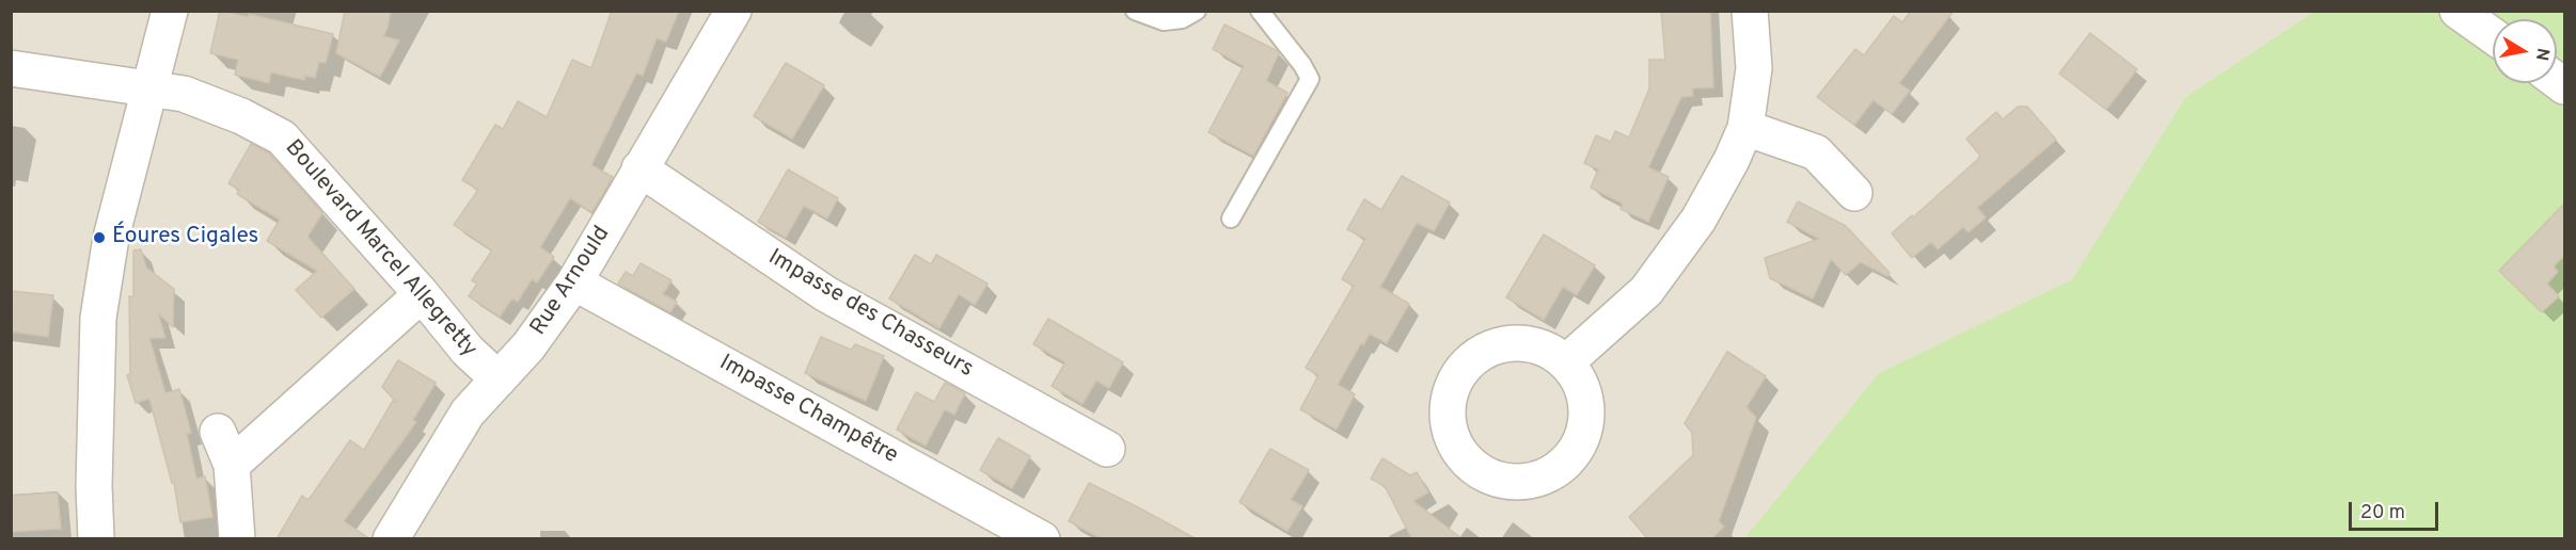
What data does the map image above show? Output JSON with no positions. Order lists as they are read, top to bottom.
{
  "streets": {
    "street": [
      "Boulevard Marcel Allegretty",
      "Rue Arnould",
      "Impasse des Chasseurs",
      "Impasse Champêtre"
    ]
  },
  "crossings": [
    ["Boulevard Marcel Allegretty", "Rue Arnould"],
    ["Rue Arnould", "Impasse des Chasseurs"],
    ["Rue Arnould", "Impasse Champêtre"]
  ],
  "places": ["Éoures Cigales"],
  "scale_bar": "20 m",
  "north": "right"
}
